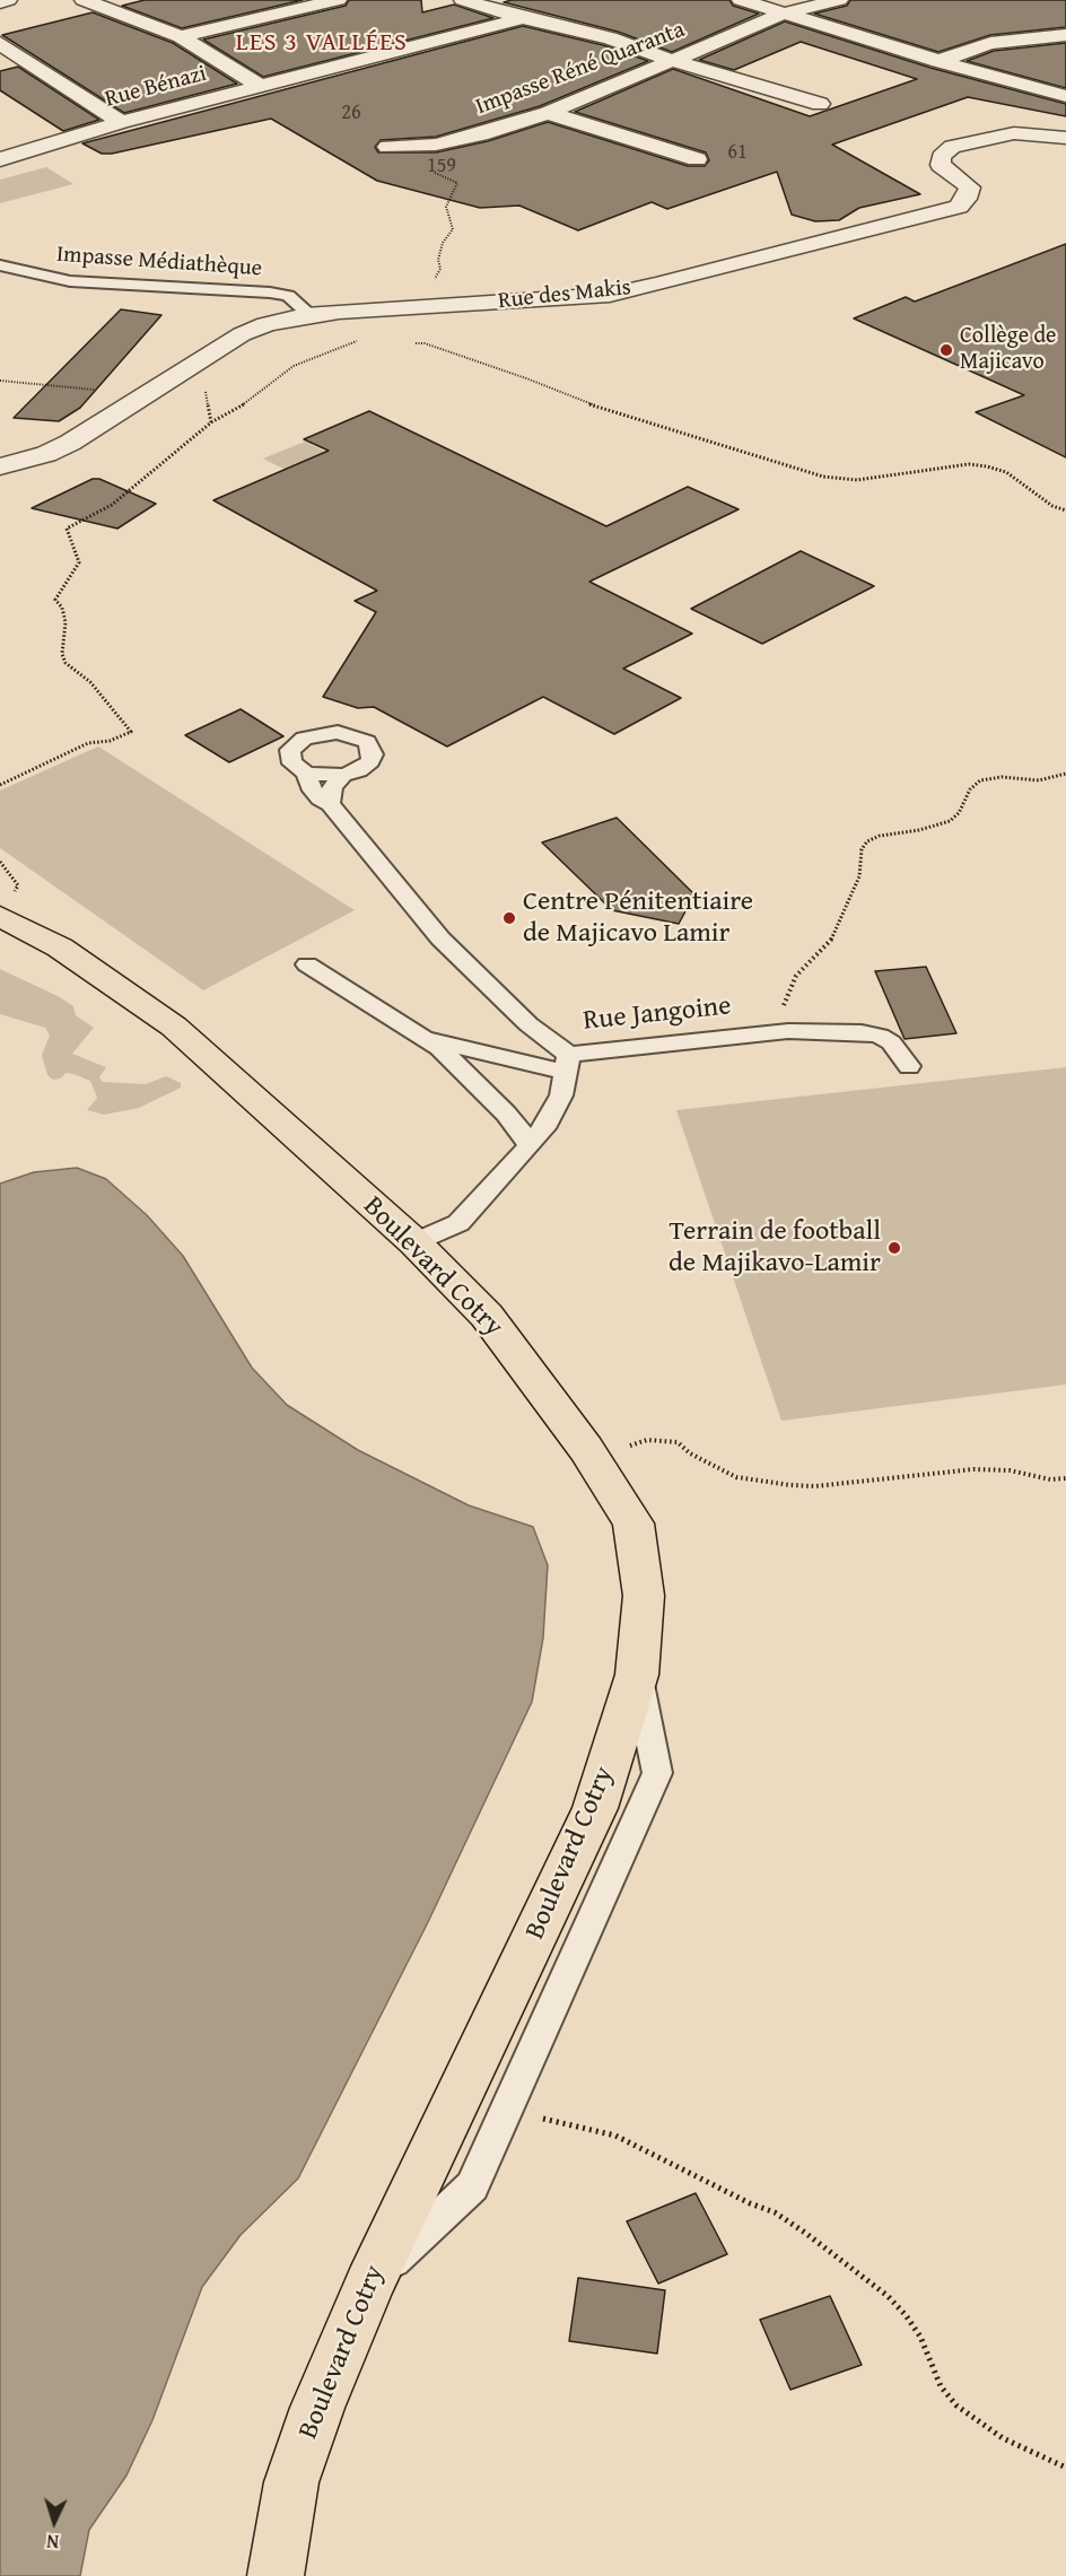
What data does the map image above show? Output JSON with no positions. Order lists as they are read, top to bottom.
{
  "streets": {
    "main road": ["Boulevard Cotry"],
    "street": ["Impasse Réné Quaranta", "Rue Bénazi", "Rue des Makis"],
    "lane": ["Impasse Médiathèque", "Rue Jangoine"]
  },
  "crossings": [
    ["Impasse Médiathèque", "Rue des Makis"],
    ["Rue Jangoine", "Boulevard Cotry"]
  ],
  "districts": ["LES 3 VALLÉES"],
  "places": ["Collège de Majicavo", "Centre Pénitentiaire de Majicavo Lamir", "Terrain de football de Majikavo-Lamir"],
  "house_numbers": ["26", "61", "159"],
  "north": "bottom"
}
